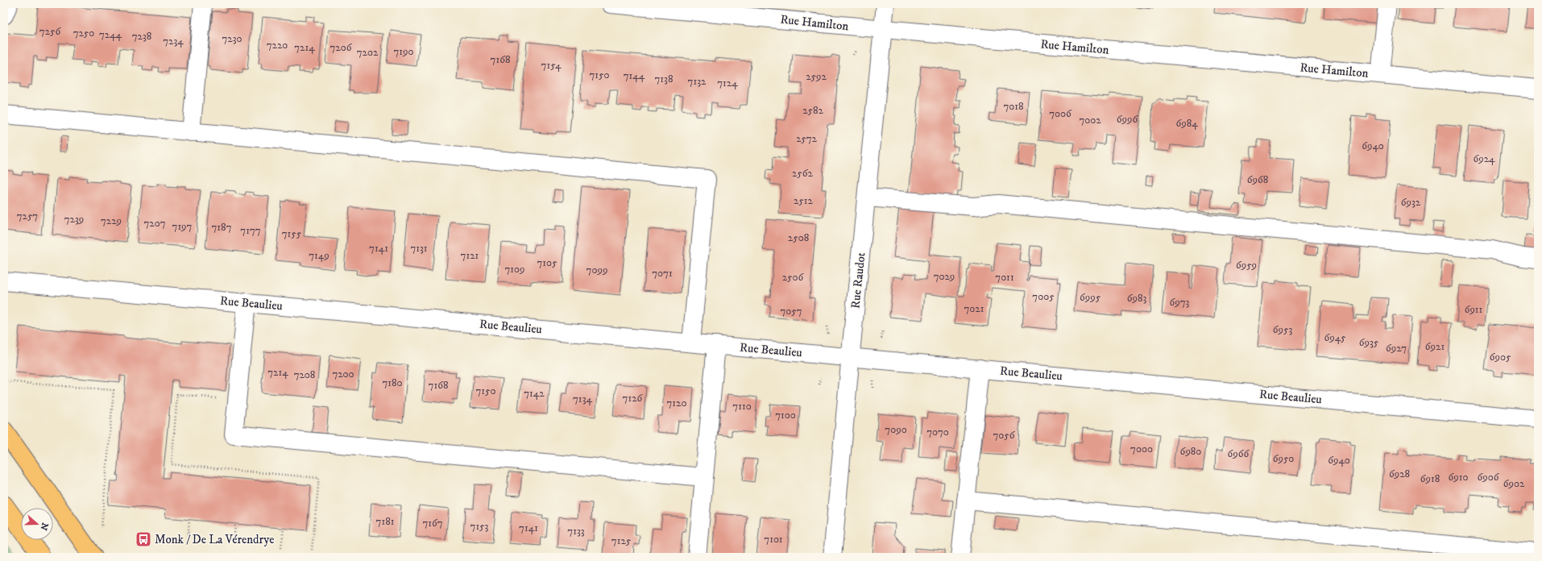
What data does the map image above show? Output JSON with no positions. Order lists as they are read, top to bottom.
{
  "streets": {
    "street": ["Rue Hamilton", "Rue Raudot", "Rue Beaulieu"]
  },
  "crossings": [
    ["Rue Hamilton", "Rue Raudot"],
    ["Rue Raudot", "Rue Beaulieu"]
  ],
  "places": {
    "bus stop": ["Monk / De La Vérendrye"]
  },
  "house_numbers": [
    "7256",
    "7250",
    "7244",
    "7238",
    "7230",
    "7234",
    "7220",
    "7214",
    "7206",
    "7190",
    "7202",
    "7168",
    "7154",
    "7150",
    "7144",
    "2592",
    "7138",
    "7132",
    "7124",
    "7018",
    "2582",
    "7006",
    "6996",
    "7002",
    "6984",
    "2572",
    "6940",
    "6924",
    "2562",
    "6968",
    "2512",
    "6932",
    "7257",
    "7239",
    "7229",
    "7207",
    "7197",
    "7187",
    "7177",
    "7155",
    "2508",
    "7141",
    "7131",
    "7149",
    "7121",
    "7105",
    "6959",
    "7109",
    "7099",
    "7071",
    "7029",
    "2506",
    "7011",
    "7005",
    "6995",
    "6983",
    "6973",
    "7021",
    "6911",
    "7057",
    "6953",
    "6945",
    "6935",
    "6921",
    "6927",
    "6905",
    "7214",
    "7200",
    "7208",
    "7180",
    "7168",
    "7150",
    "7142",
    "7126",
    "7134",
    "7120",
    "7110",
    "7100",
    "7090",
    "7070",
    "7056",
    "7000",
    "6980",
    "6966",
    "6950",
    "6940",
    "6928",
    "6910",
    "6906",
    "6918",
    "6902",
    "7181",
    "7167",
    "7153",
    "7141",
    "7133",
    "7101",
    "7125"
  ],
  "north": "right"
}
